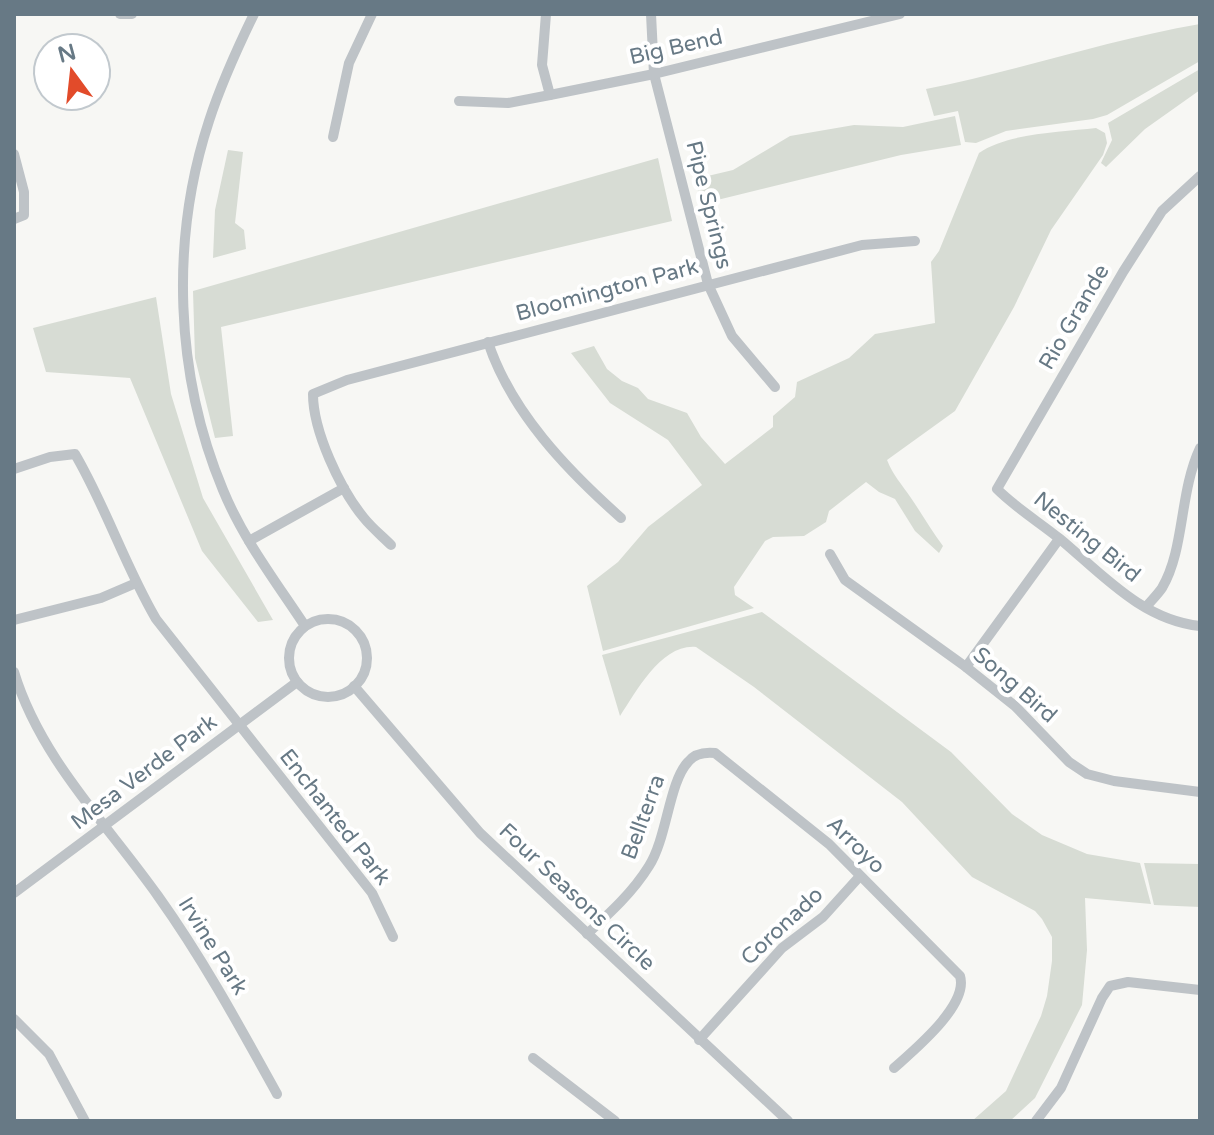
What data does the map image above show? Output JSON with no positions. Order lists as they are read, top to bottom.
{
  "streets": {
    "street": [
      "Big Bend",
      "Pipe Springs",
      "Bloomington Park",
      "Rio Grande",
      "Nesting Bird",
      "Song Bird",
      "Mesa Verde Park",
      "Enchanted Park",
      "Bellterra",
      "Arroyo",
      "Four Seasons Circle",
      "Coronado",
      "Irvine Park"
    ]
  },
  "crossings": [
    ["Big Bend", "Pipe Springs"],
    ["Pipe Springs", "Bloomington Park"],
    ["Rio Grande", "Nesting Bird"],
    ["Mesa Verde Park", "Enchanted Park"],
    ["Mesa Verde Park", "Four Seasons Circle"],
    ["Mesa Verde Park", "Irvine Park"],
    ["Bellterra", "Arroyo"],
    ["Bellterra", "Four Seasons Circle"],
    ["Arroyo", "Coronado"],
    ["Four Seasons Circle", "Coronado"]
  ],
  "north": "top"
}
